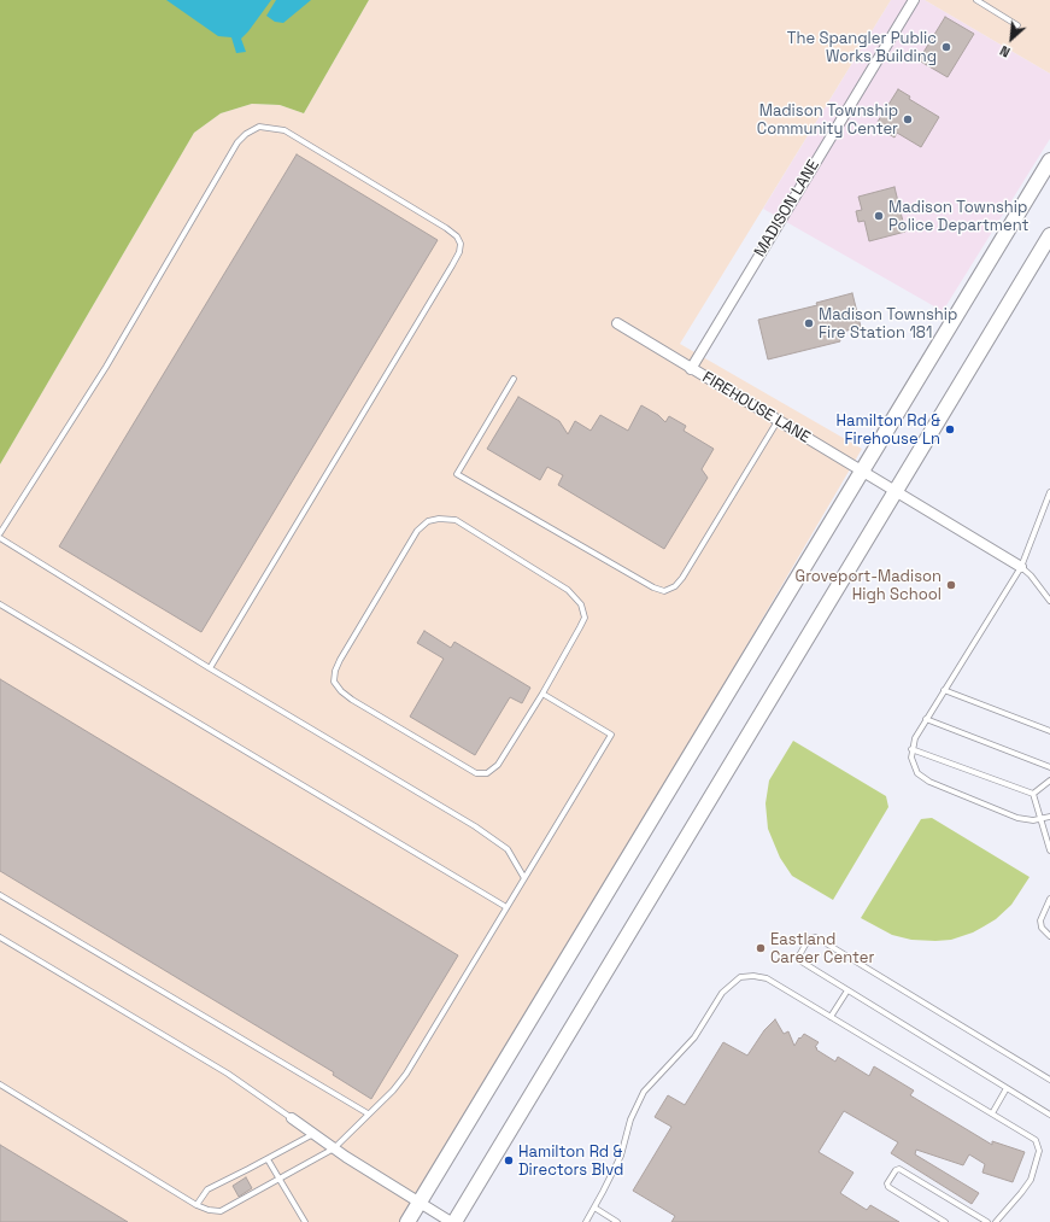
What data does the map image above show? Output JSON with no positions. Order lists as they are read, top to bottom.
{
  "streets": {
    "street": ["MADISON LANE", "FIREHOUSE LANE"]
  },
  "crossings": [
    ["MADISON LANE", "FIREHOUSE LANE"]
  ],
  "places": [
    "The Spangler Public Works Building",
    "Madison Township Community Center",
    "Madison Township Police Department",
    "Madison Township Fire Station 181",
    "Hamilton Rd & Firehouse Ln",
    "Groveport-Madison High School",
    "Eastland Career Center",
    "Hamilton Rd & Directors Blvd"
  ],
  "north": "bottom left"
}
